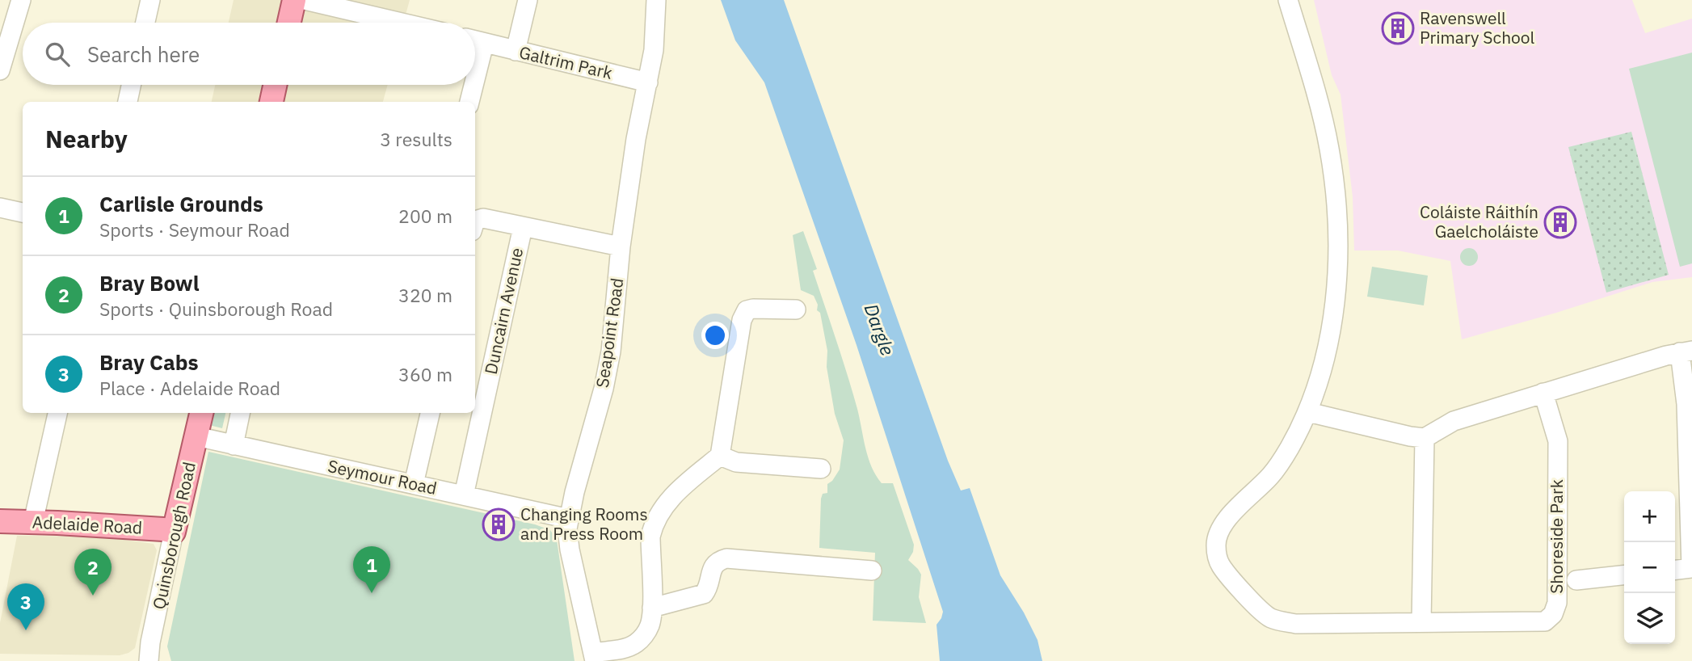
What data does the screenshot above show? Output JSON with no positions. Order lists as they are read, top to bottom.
{
  "streets": {
    "main road": ["Adelaide Road", "Quinsborough Road"],
    "street": [
      "Galtrim Park",
      "Duncairn Avenue",
      "Seapoint Road",
      "Seymour Road",
      "Shoreside Park"
    ]
  },
  "crossings": [
    ["Galtrim Park", "Seapoint Road"],
    ["Duncairn Avenue", "Seymour Road"],
    ["Seapoint Road", "Seymour Road"],
    ["Seymour Road", "Quinsborough Road"],
    ["Adelaide Road", "Quinsborough Road"]
  ],
  "water": ["Dargle"],
  "places": {
    "building": ["Ravenswell Primary School", "Coláiste Ráithín Gaelcholáiste", "Changing Rooms and Press Room"]
  },
  "page": {
    "search": "Search here",
    "heading": ["Nearby", "3 results"],
    "list": [
      {
        "mark": "1",
        "name": "Carlisle Grounds",
        "note": "Sports · Seymour Road",
        "value": "200 m"
      },
      {
        "mark": "2",
        "name": "Bray Bowl",
        "note": "Sports · Quinsborough Road",
        "value": "320 m"
      },
      {
        "mark": "3",
        "name": "Bray Cabs",
        "note": "Place · Adelaide Road",
        "value": "360 m"
      }
    ],
    "map_buttons": ["+", "−"],
    "pins": ["1", "2", "3"]
  }
}
